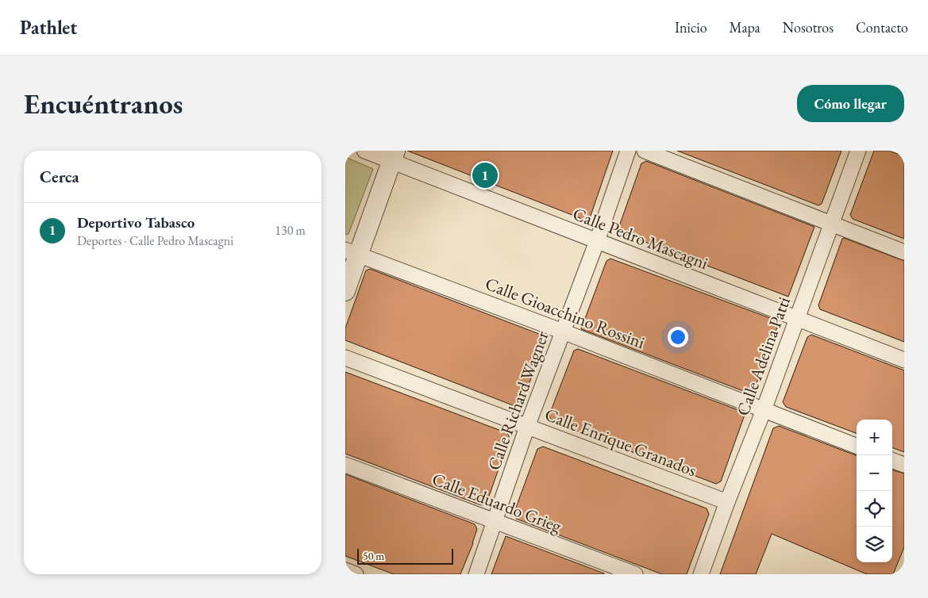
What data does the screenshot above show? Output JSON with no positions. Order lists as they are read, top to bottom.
{
  "streets": {
    "street": [
      "Calle Pedro Mascagni",
      "Calle Gioacchino Rossini",
      "Calle Adelina Patti",
      "Calle Richard Wagner",
      "Calle Enrique Granados",
      "Calle Eduardo Grieg"
    ]
  },
  "crossings": [
    ["Calle Pedro Mascagni", "Calle Adelina Patti"],
    ["Calle Pedro Mascagni", "Calle Richard Wagner"],
    ["Calle Gioacchino Rossini", "Calle Adelina Patti"],
    ["Calle Gioacchino Rossini", "Calle Richard Wagner"],
    ["Calle Adelina Patti", "Calle Enrique Granados"],
    ["Calle Richard Wagner", "Calle Enrique Granados"],
    ["Calle Richard Wagner", "Calle Eduardo Grieg"]
  ],
  "scale_bar": "50 m",
  "page": {
    "header": "Pathlet",
    "nav": [
      "Inicio",
      "Mapa",
      "Nosotros",
      "Contacto"
    ],
    "buttons": "Cómo llegar",
    "title": "Encuéntranos",
    "heading": "Cerca",
    "pins": "1",
    "list": [
      {
        "mark": "1",
        "name": "Deportivo Tabasco",
        "note": "Deportes · Calle Pedro Mascagni",
        "value": "130 m"
      }
    ],
    "map_buttons": ["+", "−"],
    "scale": "50 m"
  }
}
